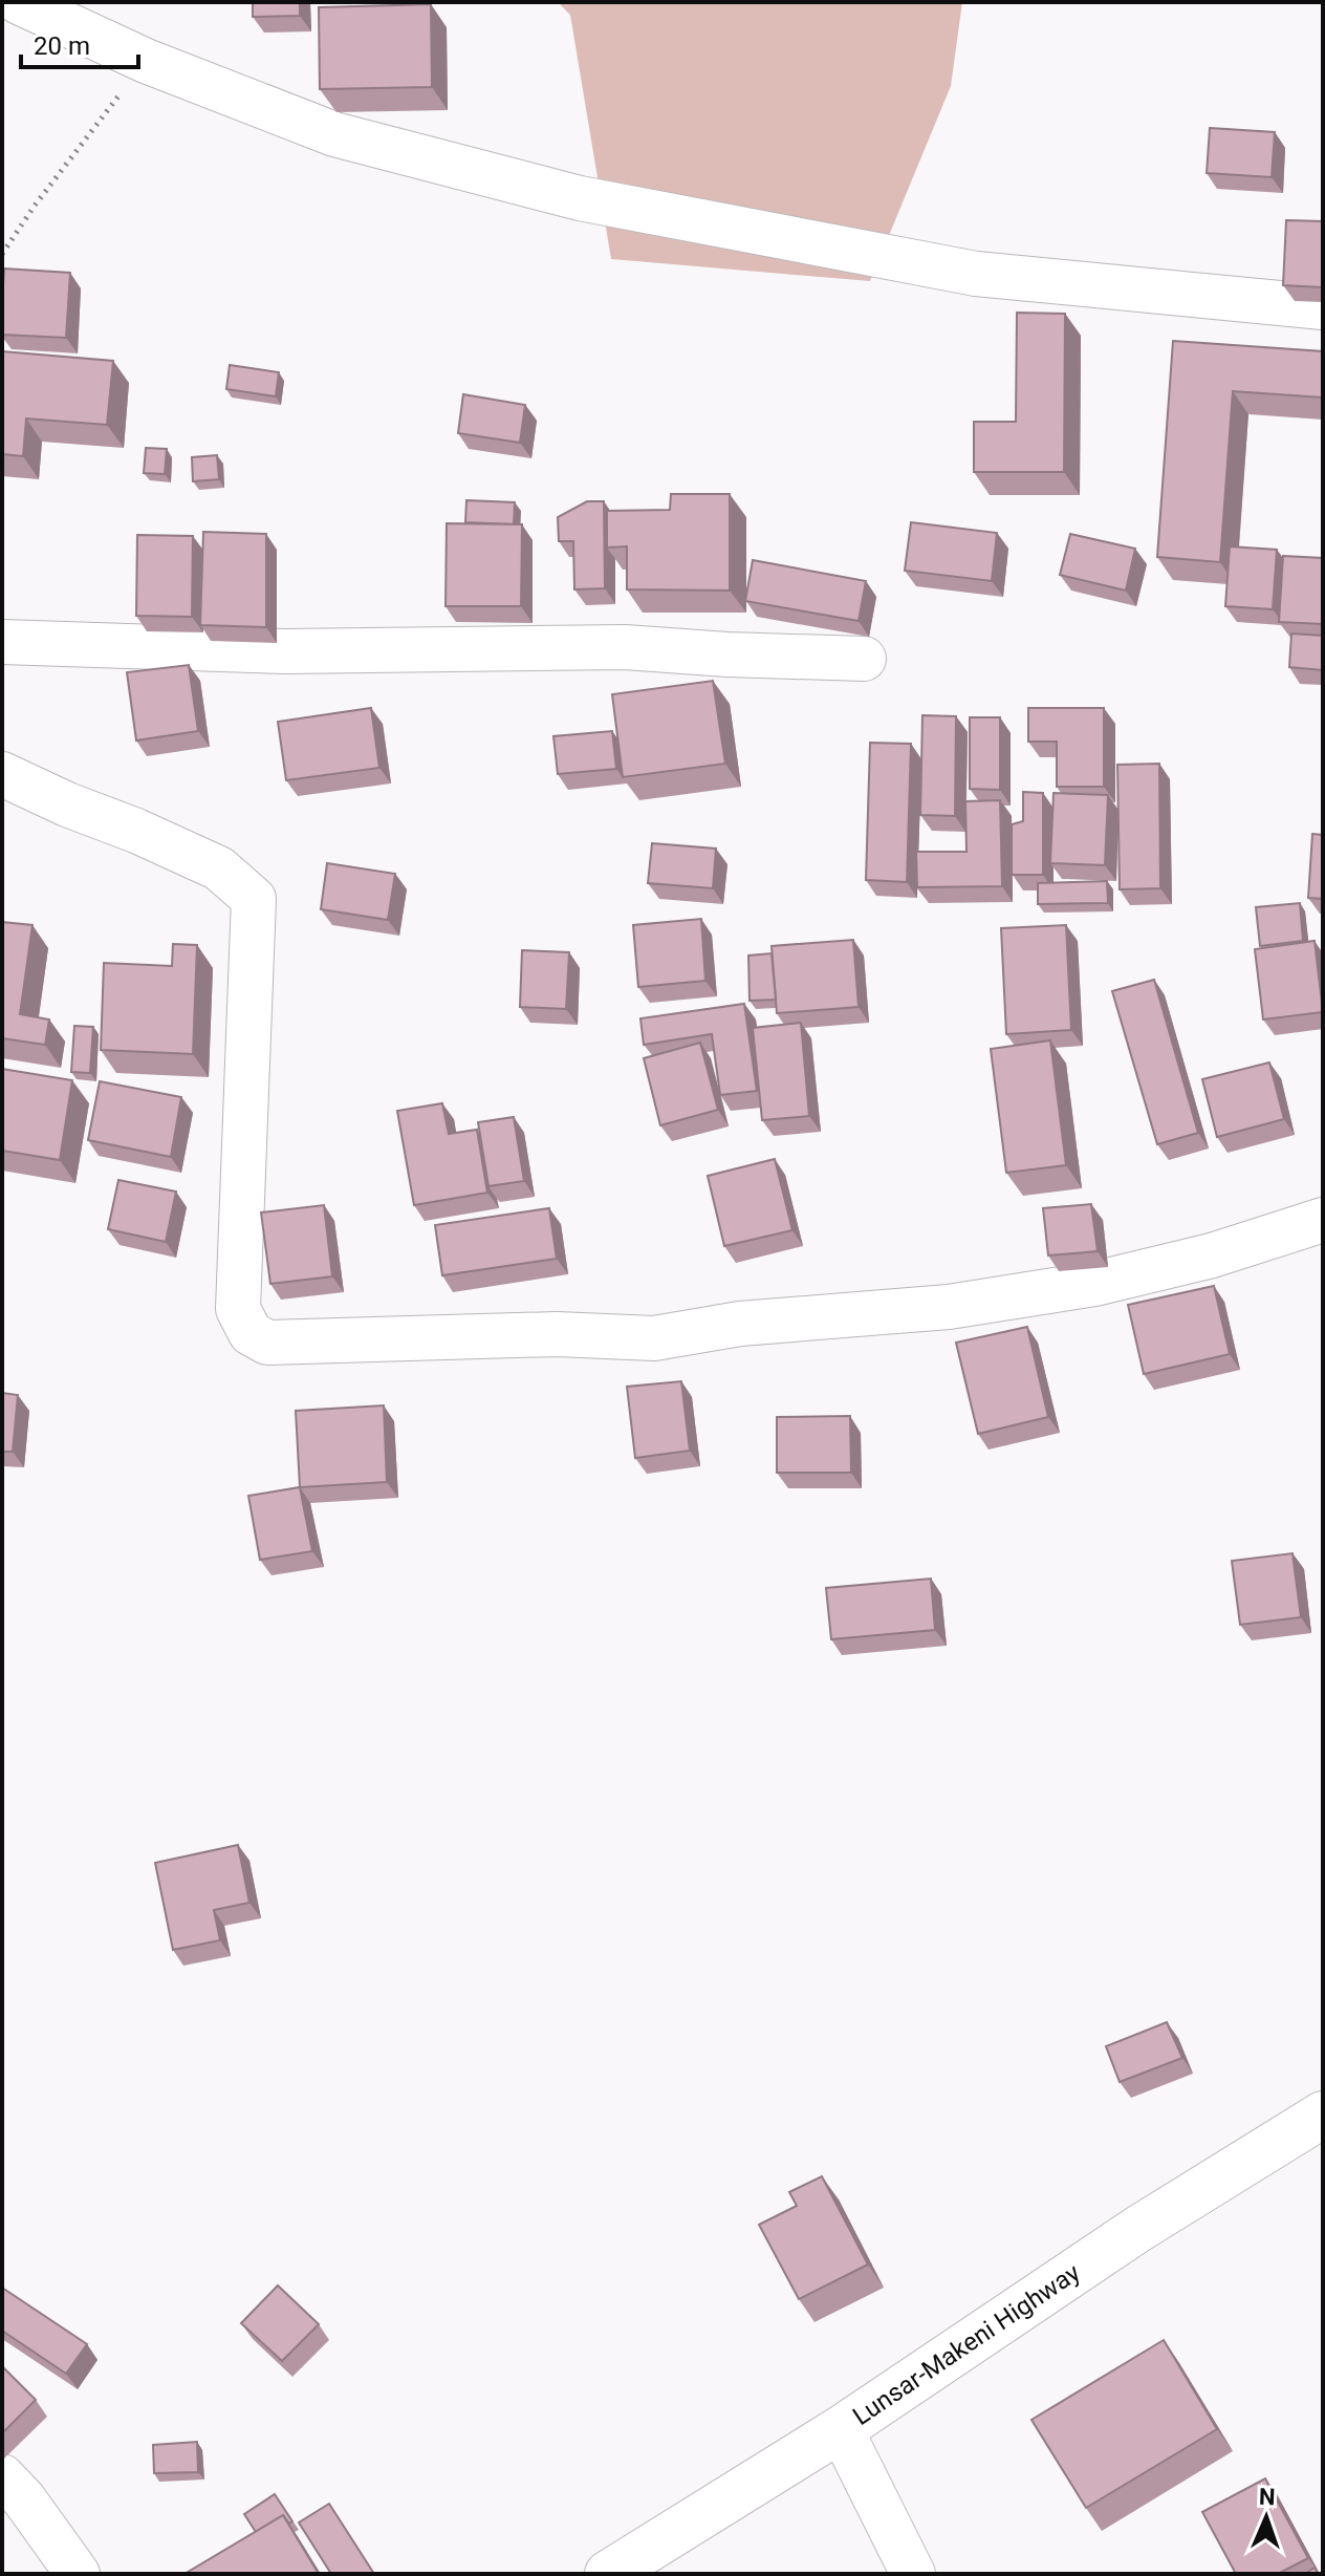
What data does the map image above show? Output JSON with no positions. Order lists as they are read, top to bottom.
{
  "streets": {
    "main road": ["Lunsar-Makeni Highway"]
  },
  "scale_bar": "20 m",
  "north": "top"
}
